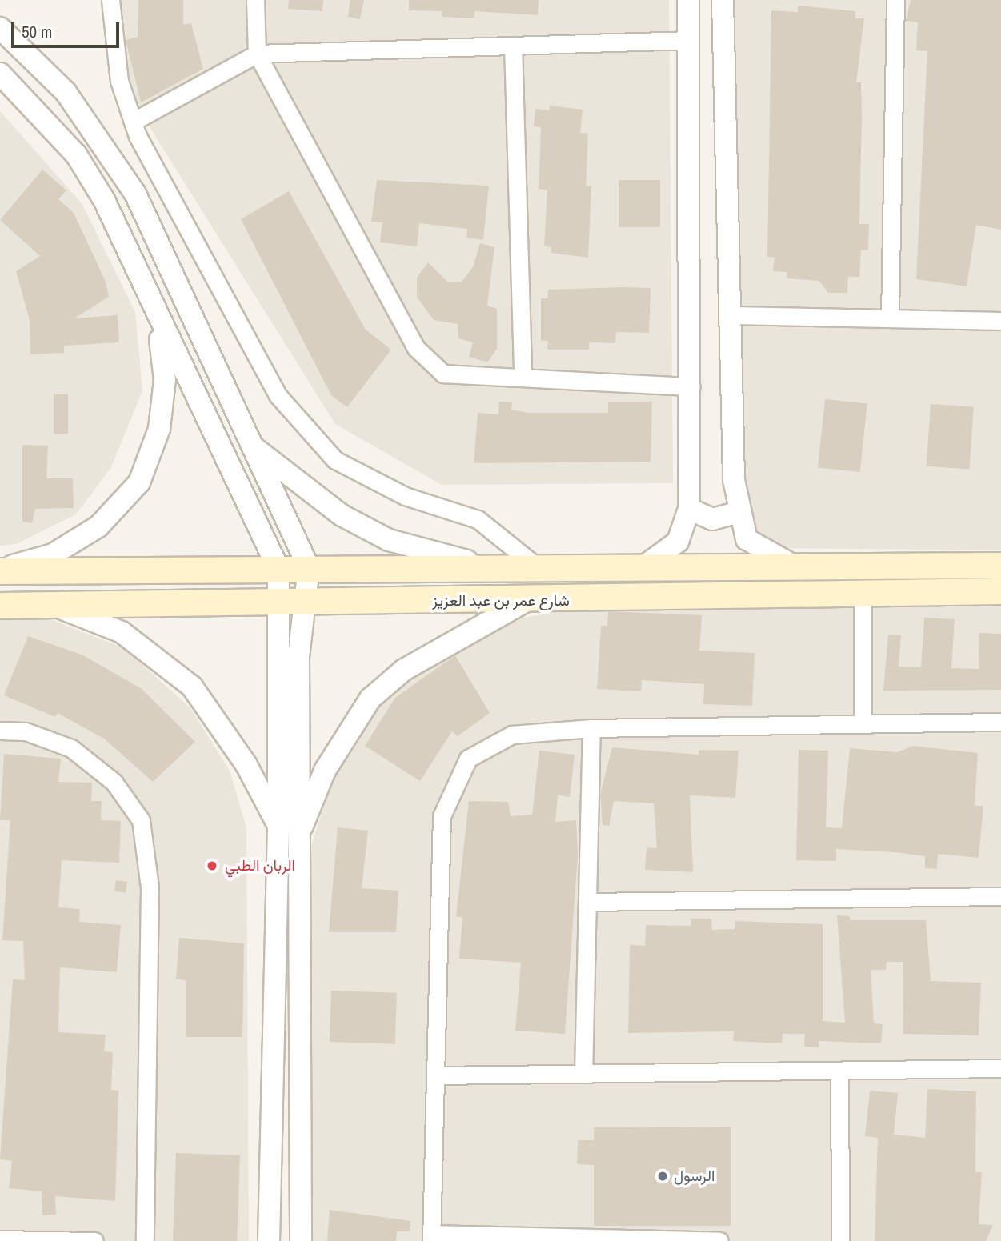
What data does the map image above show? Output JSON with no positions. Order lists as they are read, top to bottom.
{
  "streets": {
    "main road": ["شارع عمر بن عبد العزيز"]
  },
  "places": ["الربان الطبي", "الرسول"],
  "scale_bar": "50 m"
}
